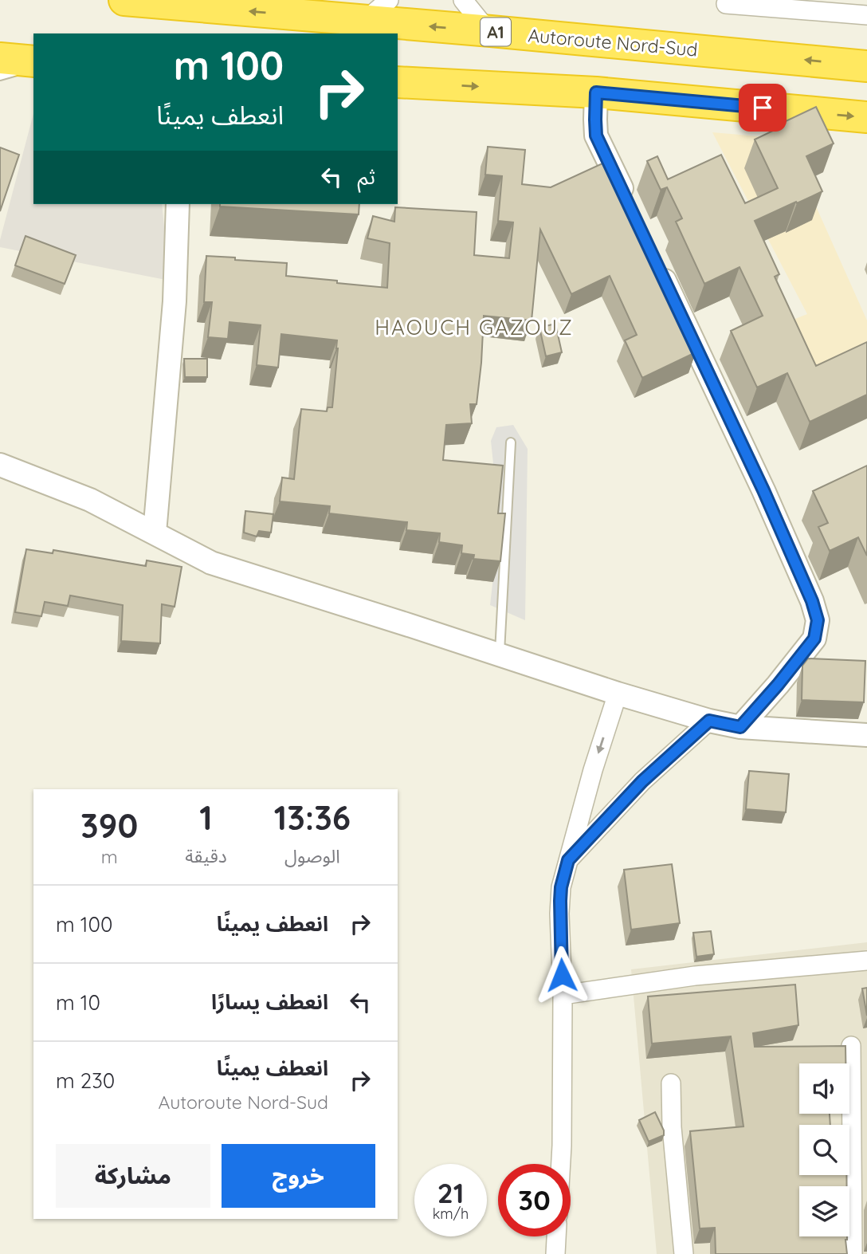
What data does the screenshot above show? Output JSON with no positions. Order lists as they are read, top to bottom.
{
  "streets": {
    "highway": ["A1", "Autoroute Nord-Sud"]
  },
  "districts": ["HAOUCH GAZOUZ"],
  "page": {
    "turn": ["100 m", "انعطف يمينًا"],
    "then": "ثم",
    "eta": [
      "13:36",
      "الوصول",
      "1",
      "دقيقة",
      "390",
      "m"
    ],
    "list": [
      {
        "name": "انعطف يمينًا",
        "value": "100 m"
      },
      {
        "name": "انعطف يسارًا",
        "value": "10 m"
      },
      {
        "name": "انعطف يمينًا",
        "note": "Autoroute Nord-Sud",
        "value": "230 m"
      }
    ],
    "buttons": ["خروج", "مشاركة"],
    "speed": "21 km/h",
    "limit": "30"
  }
}
